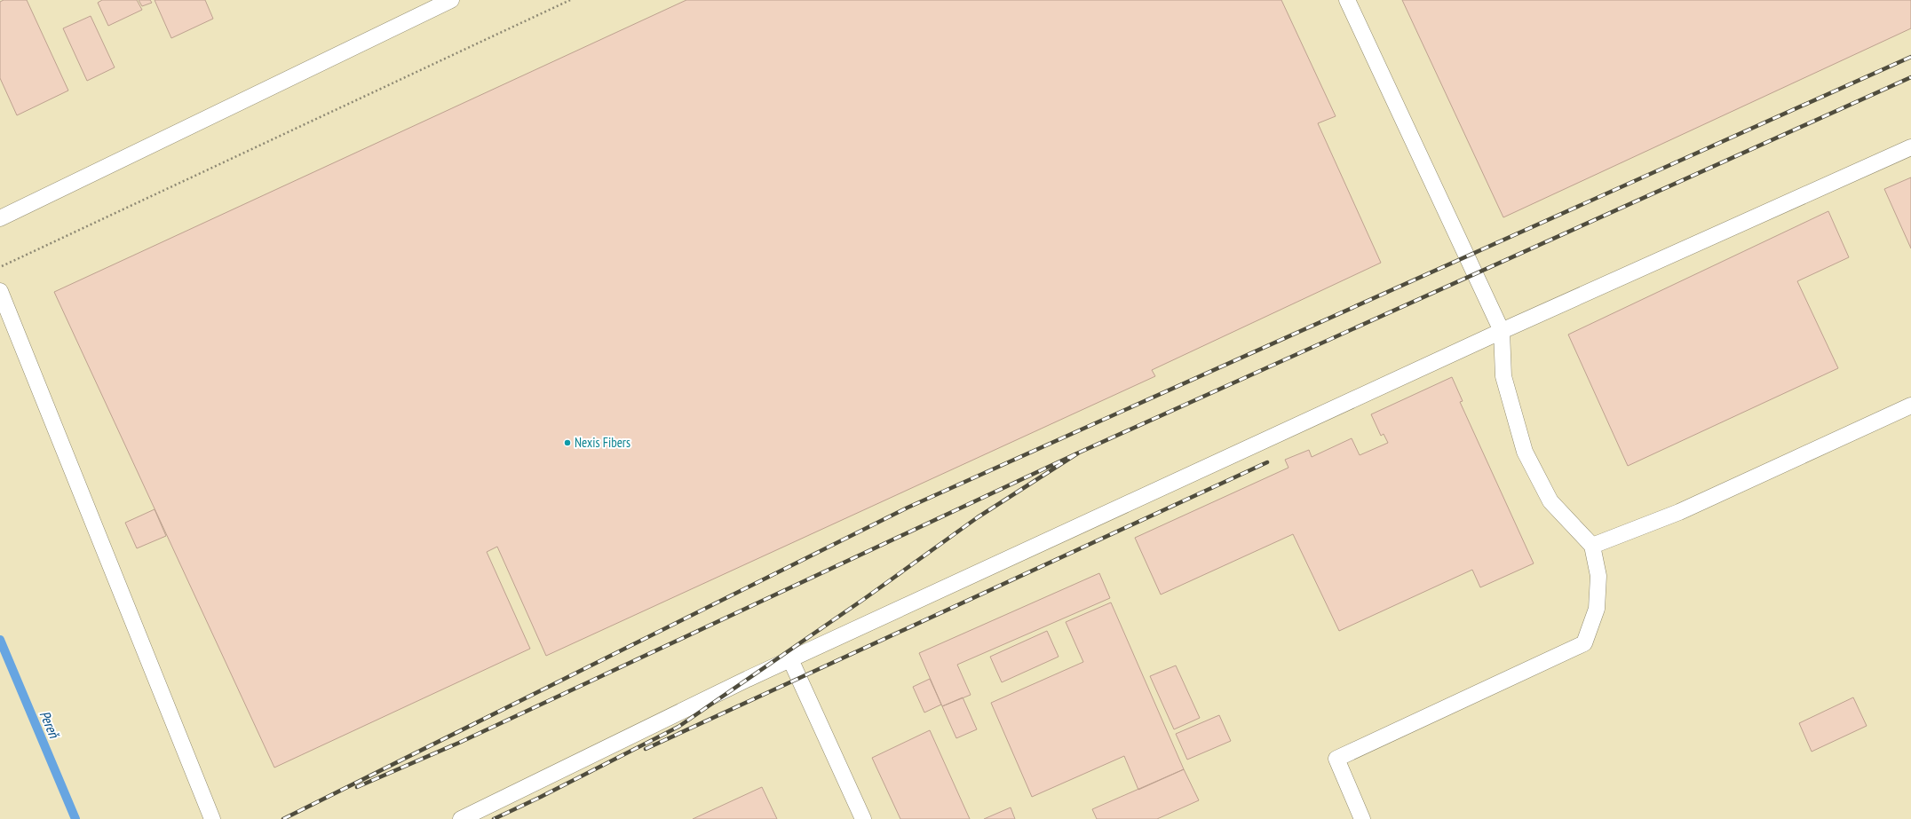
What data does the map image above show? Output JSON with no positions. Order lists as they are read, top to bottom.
{
  "water": ["Pereň"],
  "places": ["Nexis Fibers"]
}
